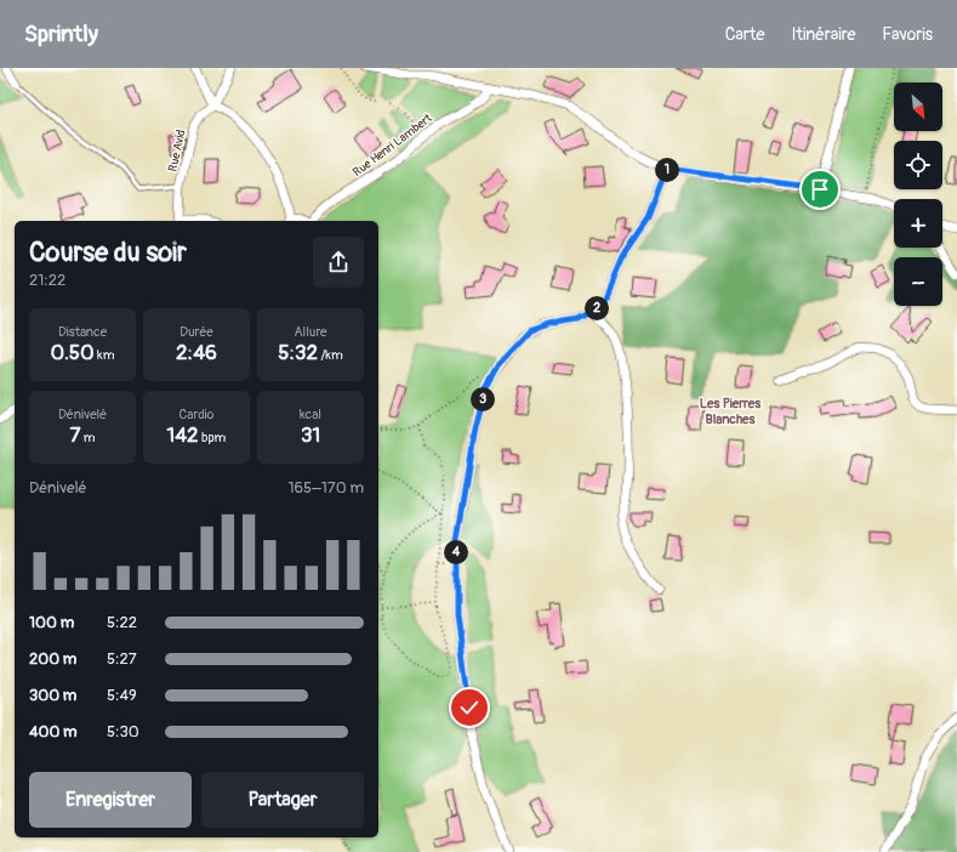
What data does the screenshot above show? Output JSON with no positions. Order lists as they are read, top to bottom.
{
  "streets": {
    "street": ["Rue Henri Lambert", "Rue Avid"]
  },
  "districts": ["Les Pierres Blanches"],
  "north": "bottom right",
  "page": {
    "header": "Sprintly",
    "nav": ["Carte", "Itinéraire", "Favoris"],
    "map_buttons": ["+", "−"],
    "pins": [
      "1",
      "2",
      "3",
      "4"
    ],
    "heading": ["Course du soir", "21:22"],
    "stats": [
      ["Distance", "0.50 km"],
      ["Durée", "2:46"],
      ["Allure", "5:32 /km"],
      ["Dénivelé", "7 m"],
      ["Cardio", "142 bpm"],
      ["kcal", "31"]
    ],
    "chart": ["Dénivelé", "165–170 m"],
    "list": [
      {
        "name": "100 m",
        "note": "5:22"
      },
      {
        "name": "200 m",
        "note": "5:27"
      },
      {
        "name": "300 m",
        "note": "5:49"
      },
      {
        "name": "400 m",
        "note": "5:30"
      }
    ],
    "buttons": ["Enregistrer", "Partager"]
  }
}
